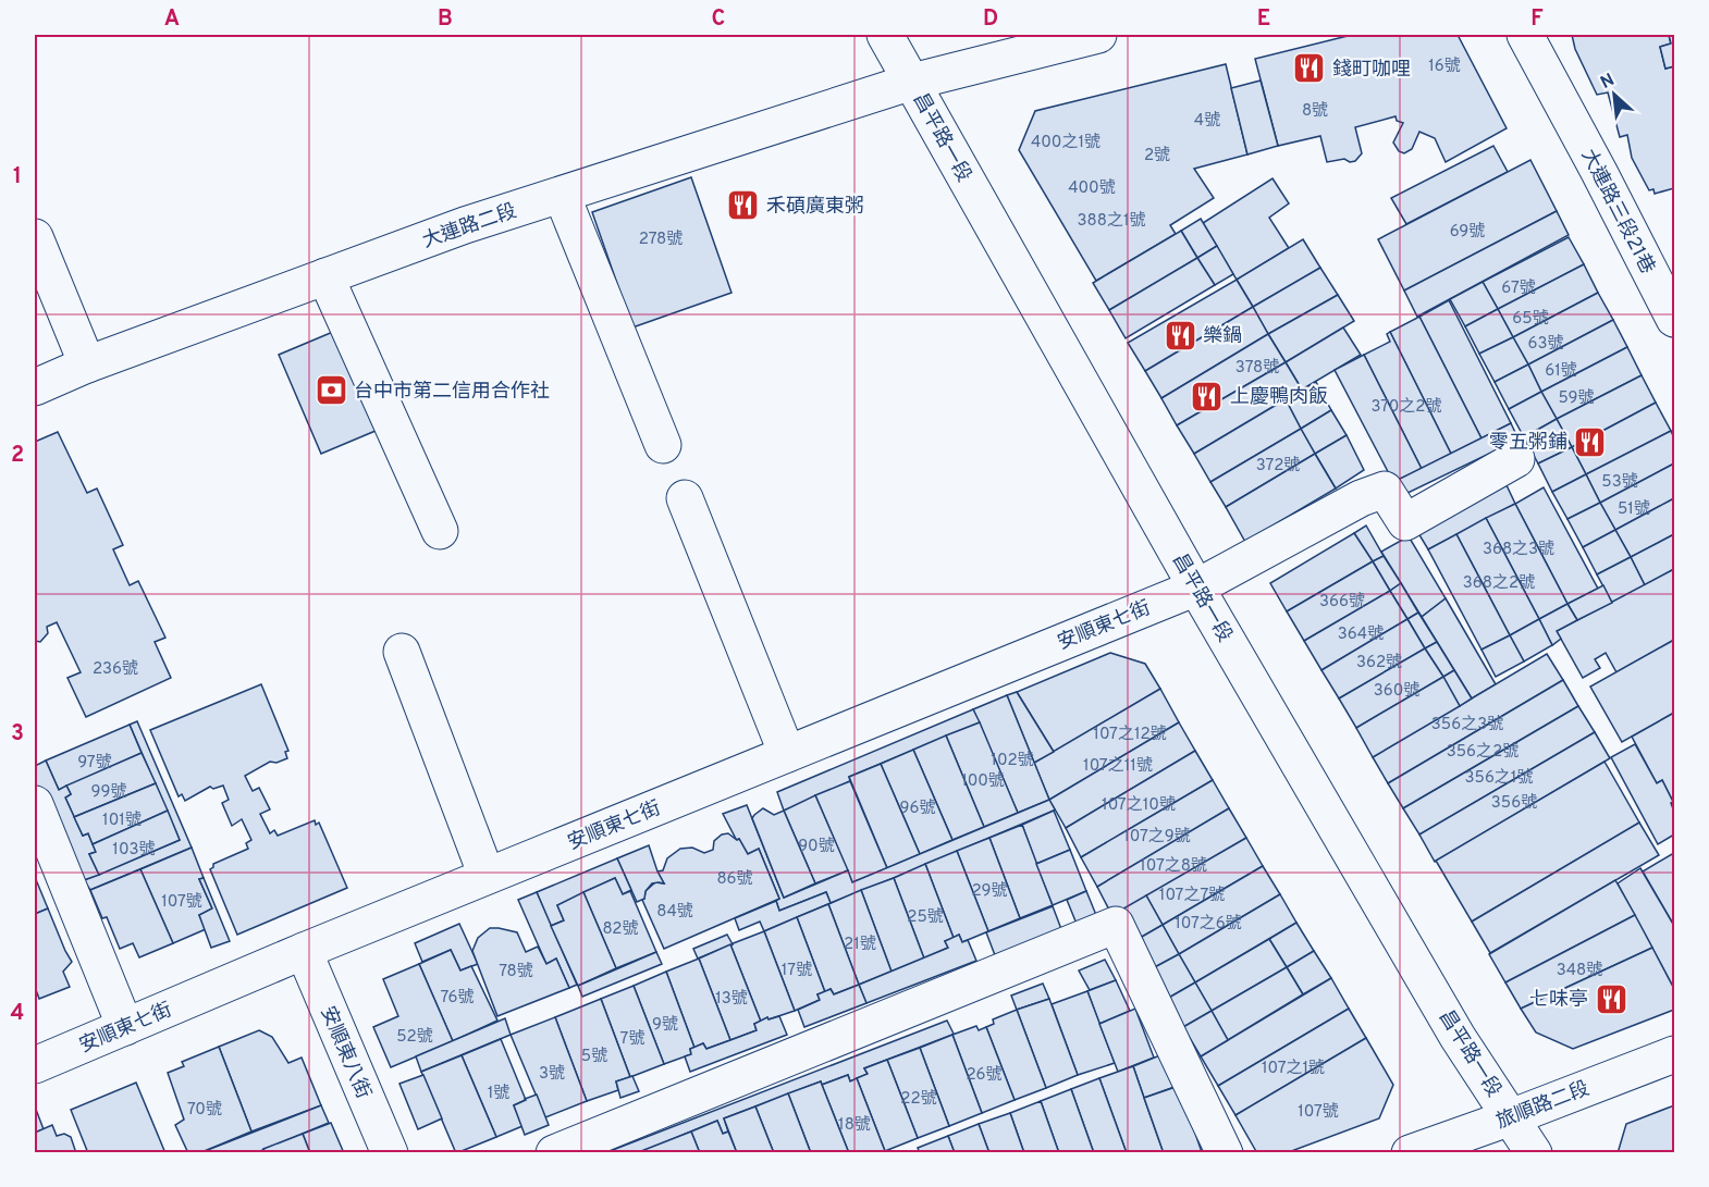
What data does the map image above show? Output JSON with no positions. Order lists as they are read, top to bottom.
{
  "streets": {
    "street": [
      "昌平路一段",
      "大連路三段21巷",
      "大連路二段",
      "安順東七街",
      "安順東八街",
      "旅順路二段"
    ]
  },
  "crossings": [
    ["昌平路一段", "大連路二段"],
    ["昌平路一段", "安順東七街"],
    ["昌平路一段", "旅順路二段"],
    ["安順東七街", "安順東八街"]
  ],
  "places": {
    "restaurant": [
      "錢町咖哩",
      "禾碩廣東粥",
      "樂鍋",
      "上慶鴨肉飯",
      "零五粥鋪",
      "七味亭"
    ],
    "bank": ["台中市第二信用合作社"]
  },
  "house_numbers": [
    "16號",
    "8號",
    "4號",
    "400之1號",
    "2號",
    "400號",
    "388之1號",
    "69號",
    "278號",
    "67號",
    "65號",
    "63號",
    "378號",
    "61號",
    "59號",
    "370之2號",
    "372號",
    "53號",
    "51號",
    "368之3號",
    "368之2號",
    "366號",
    "364號",
    "362號",
    "236號",
    "360號",
    "356之3號",
    "107之12號",
    "356之2號",
    "102號",
    "97號",
    "107之11號",
    "356之1號",
    "100號",
    "99號",
    "356號",
    "107之10號",
    "96號",
    "101號",
    "107之9號",
    "90號",
    "103號",
    "107之8號",
    "86號",
    "29號",
    "107之7號",
    "107號",
    "84號",
    "25號",
    "107之6號",
    "82號",
    "21號",
    "17號",
    "348號",
    "78號",
    "76號",
    "13號",
    "9號",
    "52號",
    "7號",
    "5號",
    "107之1號",
    "3號",
    "26號",
    "1號",
    "22號",
    "70號",
    "107號",
    "18號"
  ],
  "north": "top left",
  "grid": {
    "columns": [
      "A",
      "B",
      "C",
      "D",
      "E",
      "F"
    ],
    "rows": [
      "1",
      "2",
      "3",
      "4"
    ]
  }
}
